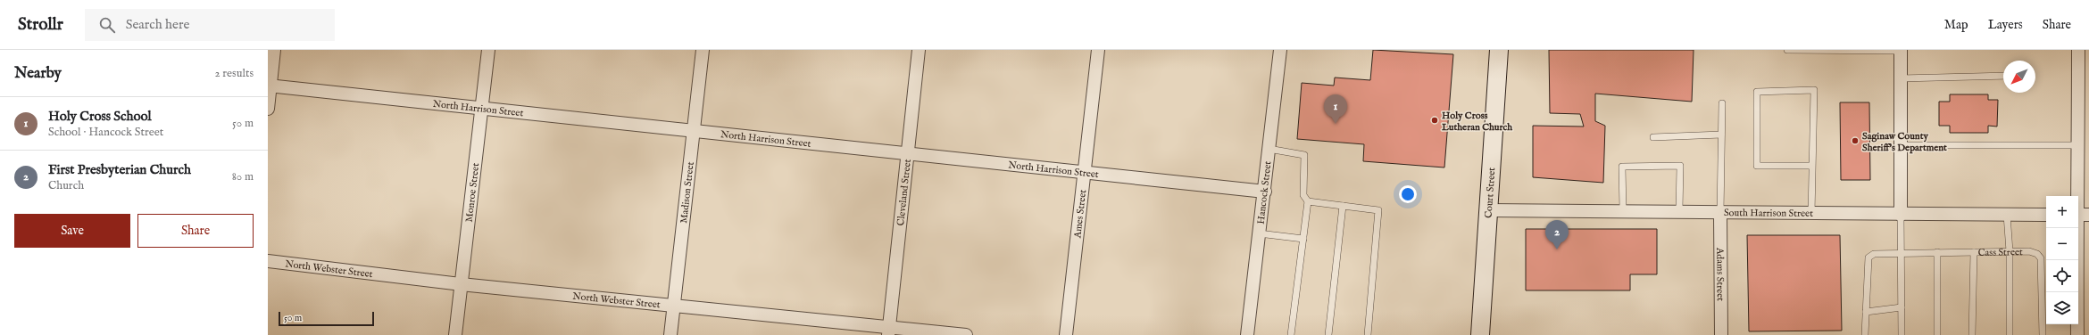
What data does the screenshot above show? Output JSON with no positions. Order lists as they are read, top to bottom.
{
  "streets": {
    "main road": ["Court Street"],
    "street": [
      "North Harrison Street",
      "Monroe Street",
      "Madison Street",
      "Cleveland Street",
      "Hancock Street",
      "Ames Street",
      "South Harrison Street",
      "North Webster Street",
      "Adams Street"
    ],
    "lane": ["Cass Street"]
  },
  "crossings": [
    ["North Harrison Street", "Monroe Street"],
    ["North Harrison Street", "Madison Street"],
    ["North Harrison Street", "Cleveland Street"],
    ["North Harrison Street", "Hancock Street"],
    ["North Harrison Street", "Ames Street"],
    ["Monroe Street", "North Webster Street"],
    ["Madison Street", "North Webster Street"],
    ["Cleveland Street", "North Webster Street"],
    ["Court Street", "South Harrison Street"],
    ["South Harrison Street", "Adams Street"]
  ],
  "places": ["Holy Cross Lutheran Church", "Saginaw County Sheriff's Department"],
  "scale_bar": "50 m",
  "north": "bottom left",
  "page": {
    "header": "Strollr",
    "search": "Search here",
    "nav": ["Map", "Layers", "Share"],
    "heading": ["Nearby", "2 results"],
    "pins": ["1", "2"],
    "list": [
      {
        "mark": "1",
        "name": "Holy Cross School",
        "note": "School · Hancock Street",
        "value": "50 m"
      },
      {
        "mark": "2",
        "name": "First Presbyterian Church",
        "note": "Church",
        "value": "80 m"
      }
    ],
    "map_buttons": ["+", "−"],
    "buttons": ["Save", "Share"],
    "scale": "50 m"
  }
}
